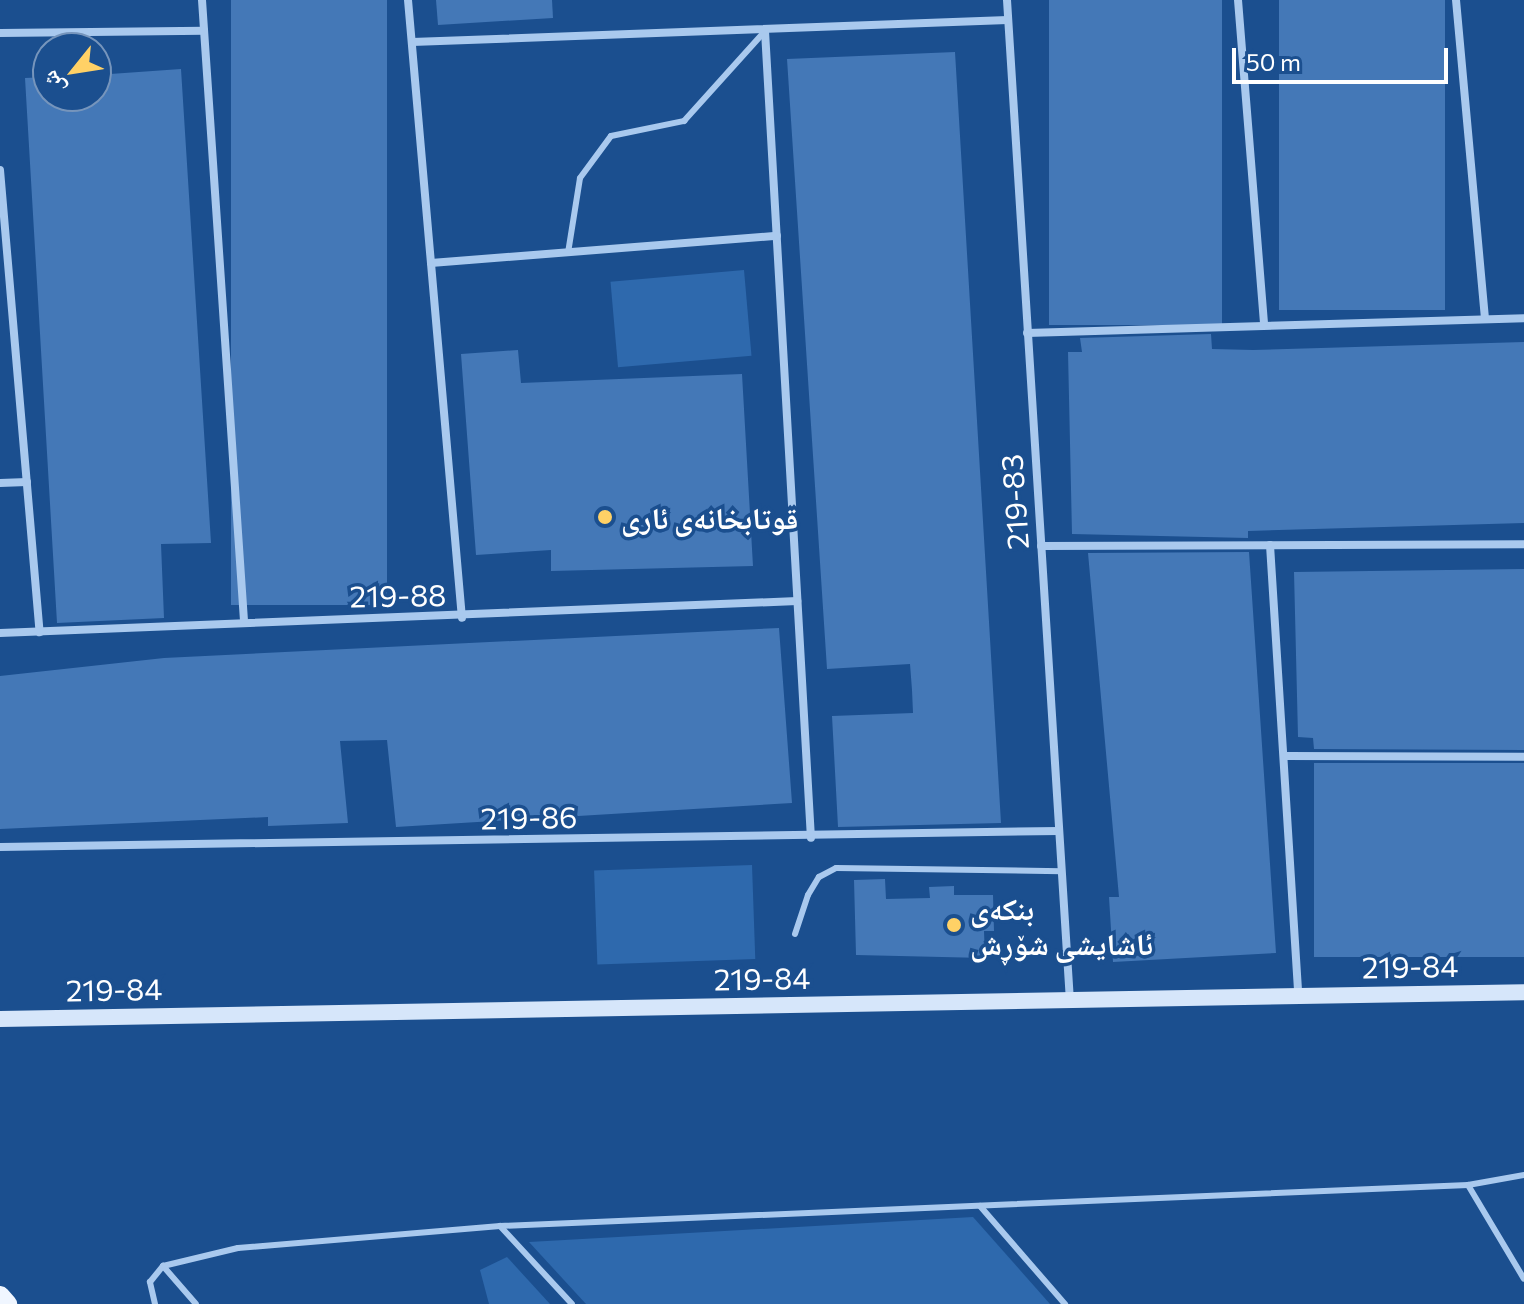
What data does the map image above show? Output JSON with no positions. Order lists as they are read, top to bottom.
{
  "streets": {
    "street": [
      "219-83",
      "219-88",
      "219-86",
      "219-84"
    ]
  },
  "crossings": [
    ["219-83", "219-86"],
    ["219-83", "219-84"]
  ],
  "places": ["قوتابخانەی ئاری", "بنکەی ئاشایشی شۆڕش"],
  "scale_bar": "50 m",
  "north": "bottom left"
}
